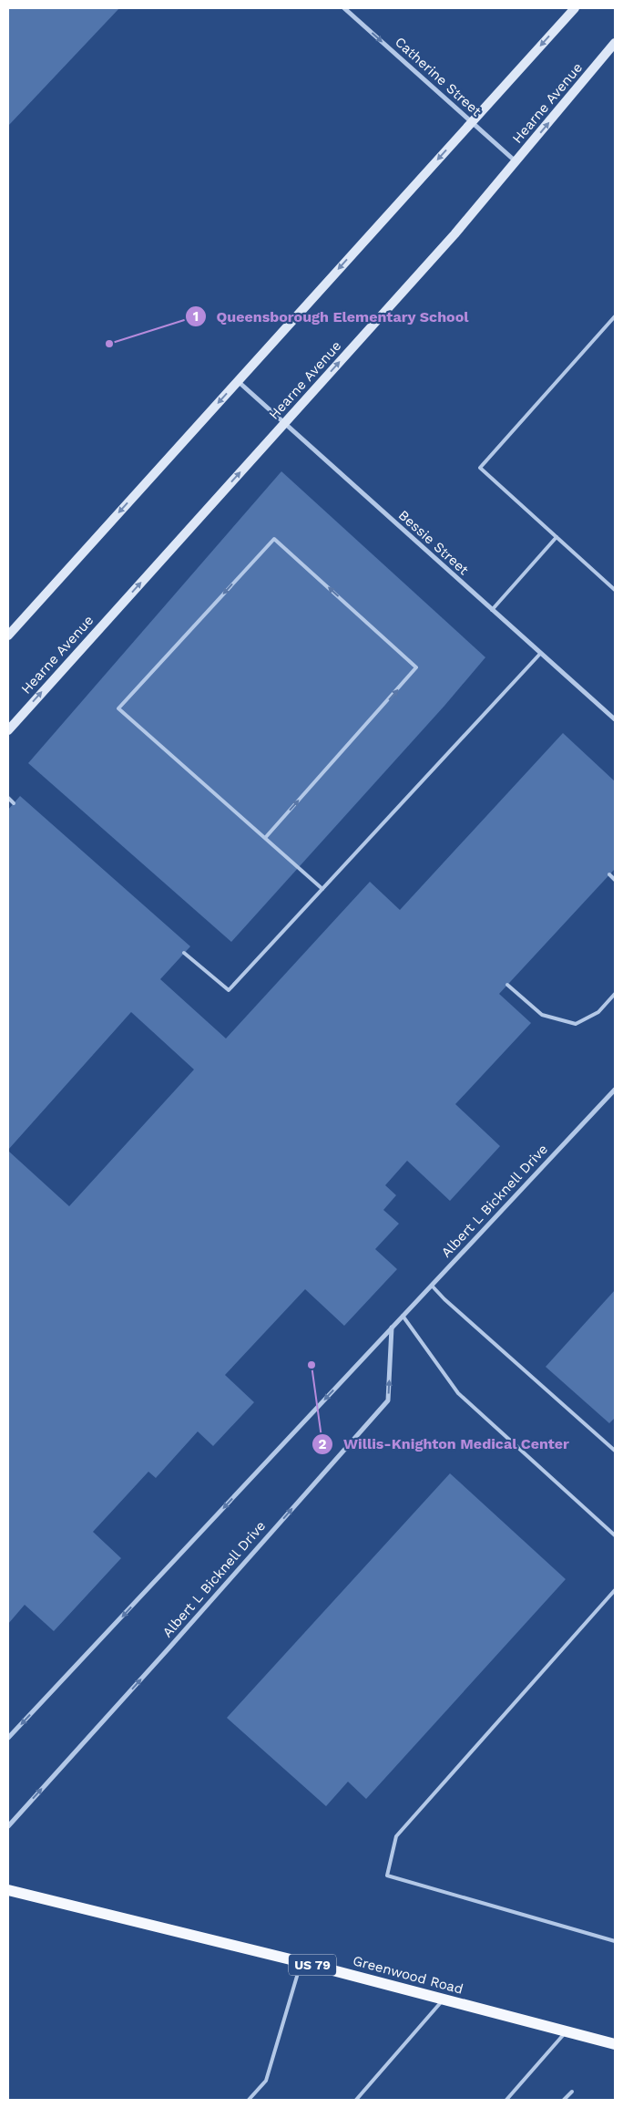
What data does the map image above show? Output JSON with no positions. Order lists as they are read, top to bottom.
{
  "streets": {
    "main road": ["Hearne Avenue", "US 79", "Greenwood Road"],
    "street": ["Catherine Street", "Bessie Street", "Albert L Bicknell Drive"]
  },
  "crossings": [
    ["Catherine Street", "Hearne Avenue"],
    ["Hearne Avenue", "Bessie Street"]
  ],
  "one_way": ["Catherine Street"],
  "places": ["Queensborough Elementary School", "Willis-Knighton Medical Center"]
}
